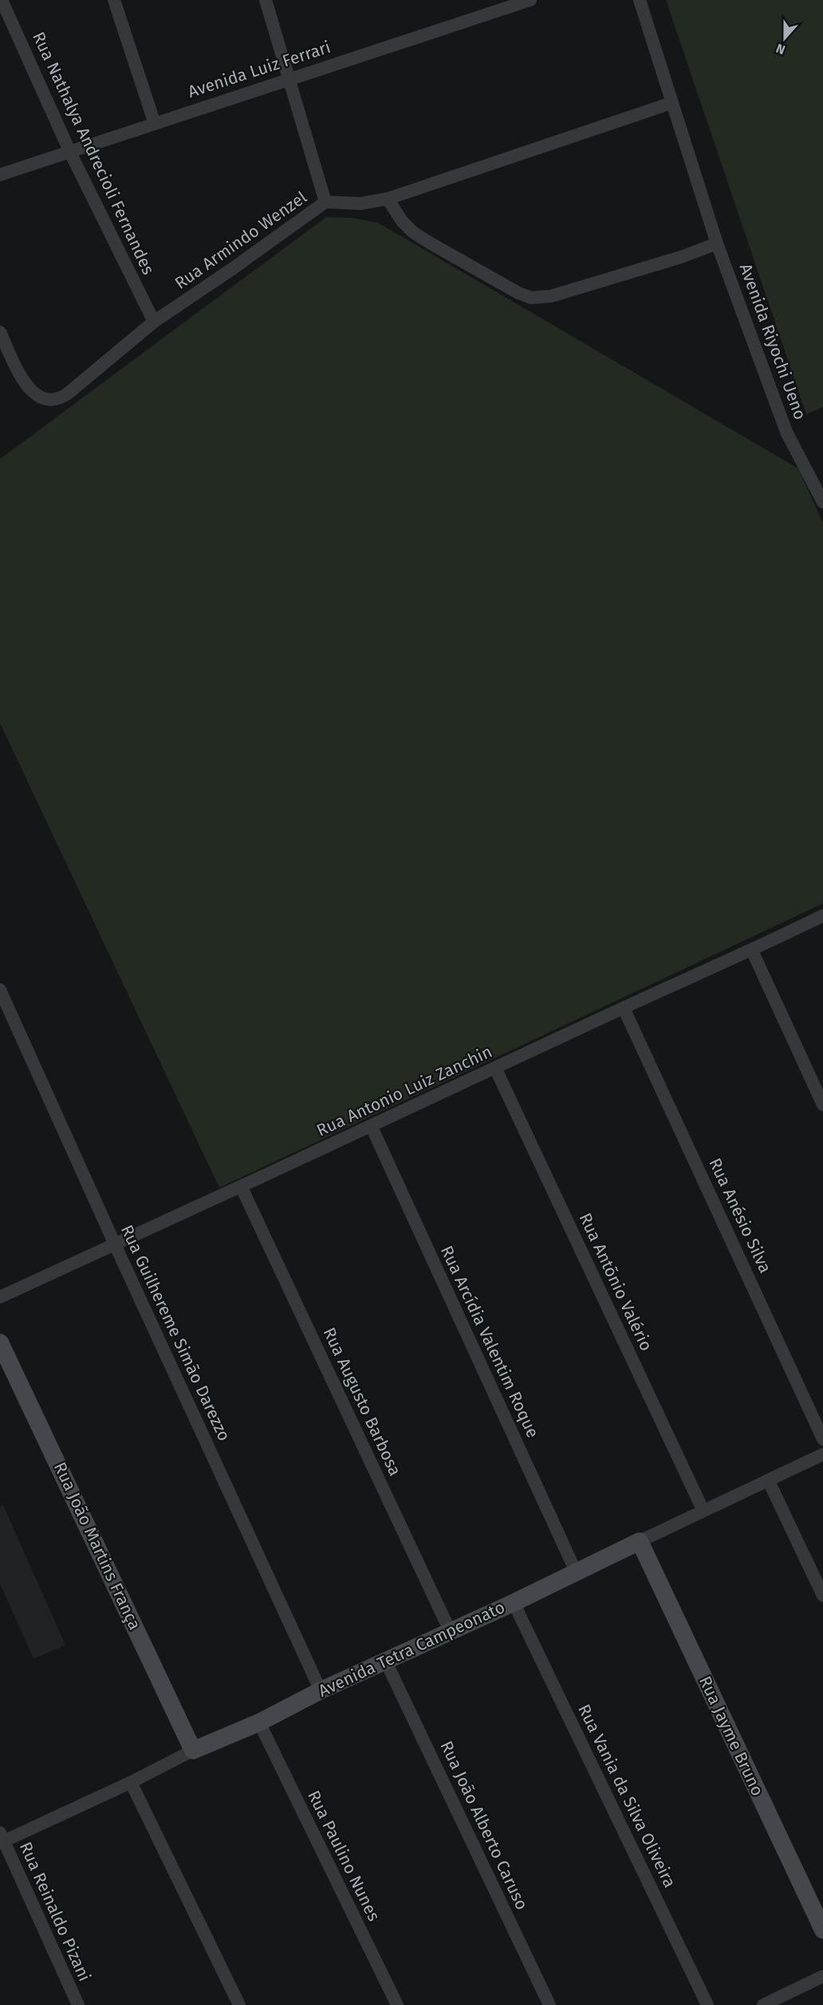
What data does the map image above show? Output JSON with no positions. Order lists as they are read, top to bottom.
{
  "streets": {
    "main road": ["Rua João Martins França", "Avenida Tetra Campeonato", "Rua Jayme Bruno"],
    "street": [
      "Avenida Luiz Ferrari",
      "Rua Nathalya Andrecioli Fernandes",
      "Rua Armindo Wenzel",
      "Avenida Riyochi Ueno",
      "Rua Antonio Luiz Zanchin",
      "Rua Anésio Silva",
      "Rua Antõnio Valério",
      "Rua Guilhereme Simão Darezzo",
      "Rua Arcídia Valentim Roque",
      "Rua Augusto Barbosa",
      "Rua Vania da Silva Oliveira",
      "Rua João Alberto Caruso",
      "Rua Paulino Nunes",
      "Rua Reinaldo Pizani"
    ]
  },
  "crossings": [
    ["Avenida Luiz Ferrari", "Rua Nathalya Andrecioli Fernandes"],
    ["Rua Nathalya Andrecioli Fernandes", "Rua Armindo Wenzel"],
    ["Rua Armindo Wenzel", "Avenida Riyochi Ueno"],
    ["Rua Antonio Luiz Zanchin", "Rua Anésio Silva"],
    ["Rua Antonio Luiz Zanchin", "Rua Antõnio Valério"],
    ["Rua Antonio Luiz Zanchin", "Rua Guilhereme Simão Darezzo"],
    ["Rua Antonio Luiz Zanchin", "Rua Arcídia Valentim Roque"],
    ["Rua Antonio Luiz Zanchin", "Rua Augusto Barbosa"],
    ["Rua Antõnio Valério", "Avenida Tetra Campeonato"],
    ["Rua Guilhereme Simão Darezzo", "Avenida Tetra Campeonato"],
    ["Rua Arcídia Valentim Roque", "Avenida Tetra Campeonato"],
    ["Rua Augusto Barbosa", "Avenida Tetra Campeonato"],
    ["Rua João Martins França", "Avenida Tetra Campeonato"],
    ["Avenida Tetra Campeonato", "Rua Jayme Bruno"],
    ["Avenida Tetra Campeonato", "Rua Vania da Silva Oliveira"],
    ["Avenida Tetra Campeonato", "Rua João Alberto Caruso"],
    ["Avenida Tetra Campeonato", "Rua Paulino Nunes"],
    ["Avenida Tetra Campeonato", "Rua Reinaldo Pizani"]
  ],
  "north": "bottom"
}
